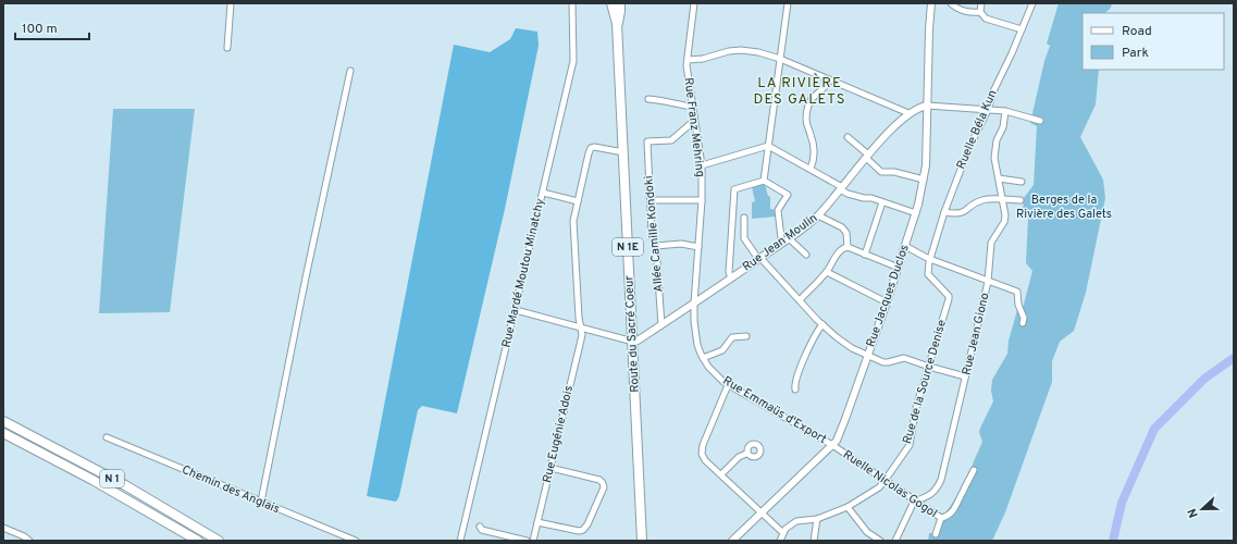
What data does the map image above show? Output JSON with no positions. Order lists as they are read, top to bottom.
{
  "streets": {
    "main road": ["N 1E", "Route du Sacré Coeur", "N 1"],
    "street": [
      "Rue Franz Mehring",
      "Ruelle Béla Kun",
      "Allée Camille Kondoki",
      "Rue Jean Moulin",
      "Rue Mardé Moutou Minatchy",
      "Rue Jacques Duclos",
      "Rue Jean Giono",
      "Rue de la Source Denise",
      "Rue Emmaüs d'Export",
      "Rue Eugénie Adois",
      "Ruelle Nicolas Gogol",
      "Chemin des Anglais"
    ]
  },
  "crossings": [
    ["Rue Franz Mehring", "Allée Camille Kondoki"],
    ["Rue Franz Mehring", "Rue Jean Moulin"],
    ["Rue Franz Mehring", "Rue Emmaüs d'Export"],
    ["Ruelle Béla Kun", "Rue de la Source Denise"],
    ["Allée Camille Kondoki", "Rue Jean Moulin"],
    ["Rue Jean Moulin", "Rue Jacques Duclos"],
    ["Rue Jean Moulin", "Route du Sacré Coeur"],
    ["Rue Jean Moulin", "Rue Emmaüs d'Export"],
    ["Rue Jacques Duclos", "Rue Emmaüs d'Export"],
    ["Rue Jacques Duclos", "Ruelle Nicolas Gogol"],
    ["Route du Sacré Coeur", "Rue Eugénie Adois"],
    ["Rue Jean Giono", "Ruelle Nicolas Gogol"],
    ["Rue de la Source Denise", "Ruelle Nicolas Gogol"],
    ["Rue Emmaüs d'Export", "Ruelle Nicolas Gogol"]
  ],
  "districts": ["LA RIVIÈRE DES GALETS"],
  "parks": ["Berges de la Rivière des Galets"],
  "legend": ["Road", "Park"],
  "scale_bar": "100 m",
  "north": "left"
}
